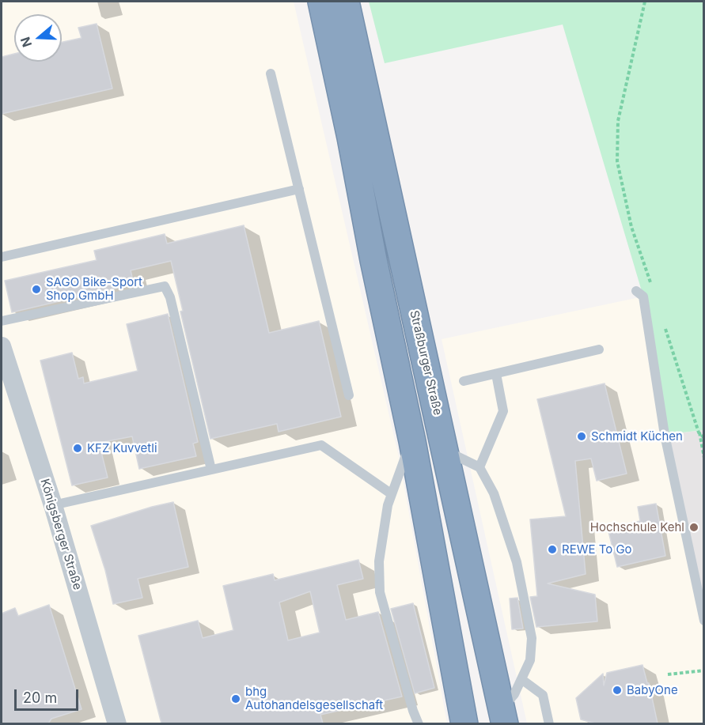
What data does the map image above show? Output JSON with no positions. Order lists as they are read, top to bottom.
{
  "streets": {
    "highway": ["Straßburger Straße"],
    "street": ["Königsberger Straße"]
  },
  "places": [
    "SAGO Bike-Sport Shop GmbH",
    "Schmidt Küchen",
    "KFZ Kuvvetli",
    "Hochschule Kehl",
    "REWE To Go",
    "BabyOne",
    "bhg Autohandelsgesellschaft"
  ],
  "scale_bar": "20 m",
  "north": "left"
}
